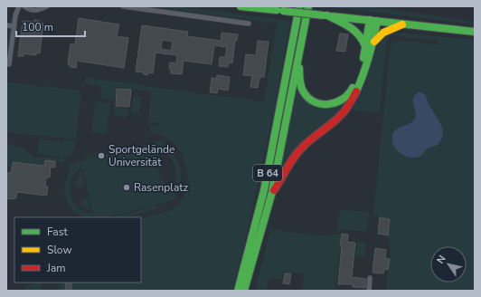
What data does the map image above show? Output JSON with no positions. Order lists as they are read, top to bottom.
{
  "streets": {
    "main road": ["B 64"]
  },
  "places": ["Sportgelände Universität", "Rasenplatz"],
  "legend": ["Fast", "Slow", "Jam"],
  "scale_bar": "100 m",
  "north": "top left"
}
